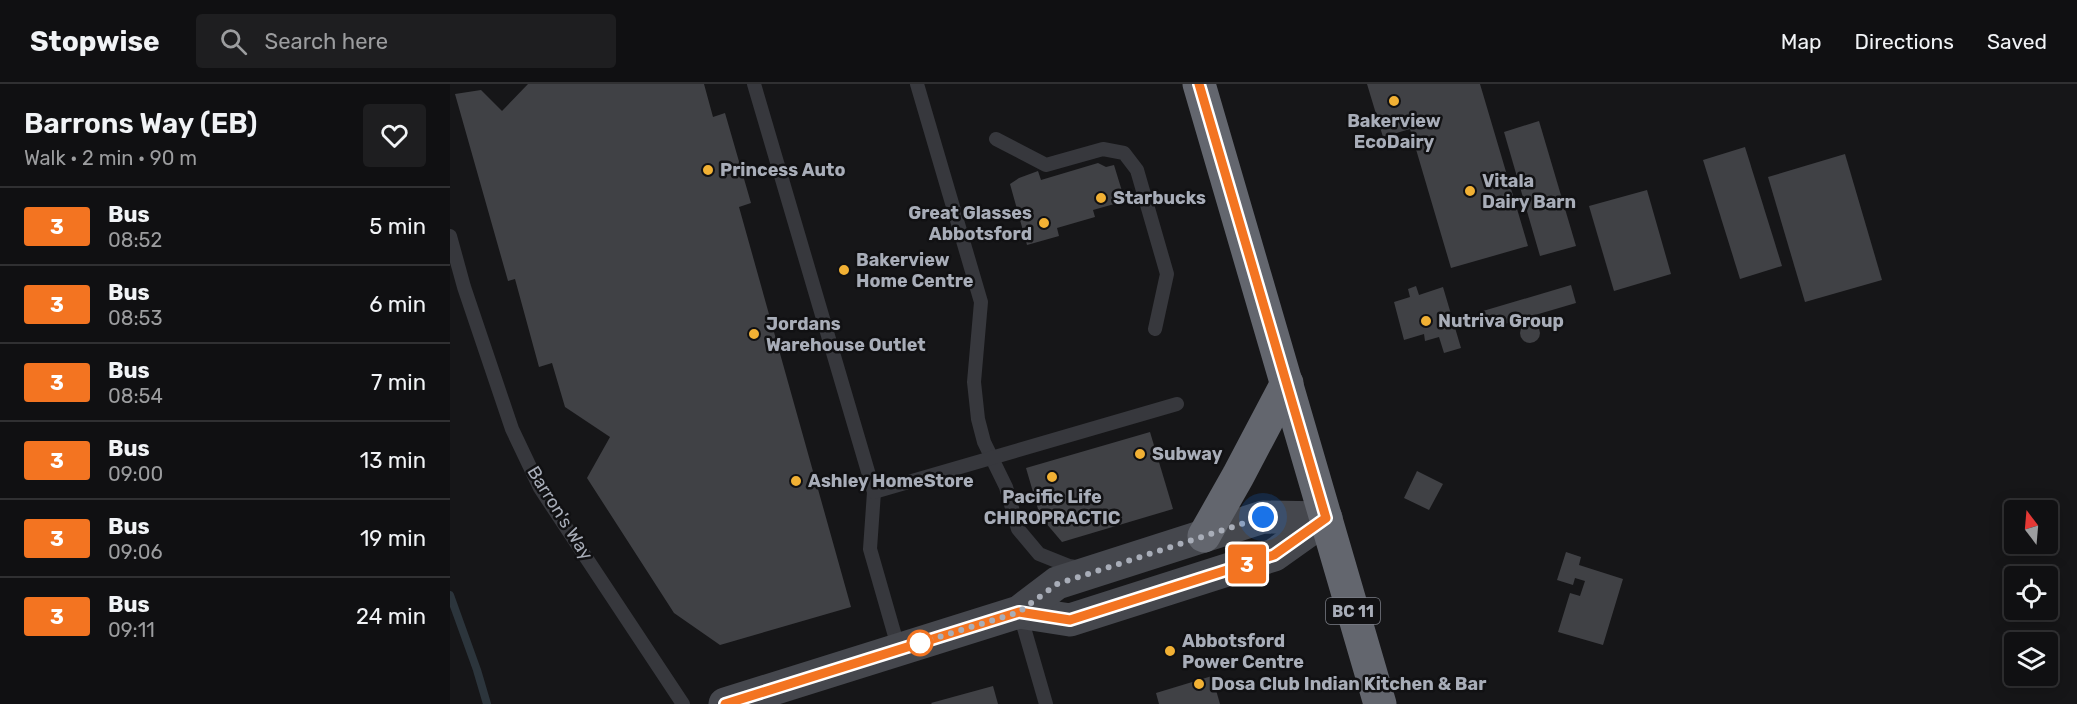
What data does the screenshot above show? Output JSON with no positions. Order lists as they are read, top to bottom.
{
  "streets": {
    "highway": ["BC 11"],
    "lane": ["Barron's Way"]
  },
  "places": [
    "Bakerview EcoDairy",
    "Princess Auto",
    "Vitala Dairy Barn",
    "Starbucks",
    "Great Glasses Abbotsford",
    "Bakerview Home Centre",
    "Nutriva Group",
    "Jordans Warehouse Outlet",
    "Subway",
    "Pacific Life CHIROPRACTIC",
    "Ashley HomeStore",
    "Abbotsford Power Centre",
    "Dosa Club Indian Kitchen & Bar"
  ],
  "lines": ["bus line 3"],
  "north": "top",
  "page": {
    "header": "Stopwise",
    "search": "Search here",
    "nav": ["Map", "Directions", "Saved"],
    "heading": ["Barrons Way (EB)", "Walk · 2 min · 90 m"],
    "on_map": "3",
    "list": [
      {
        "mark": "3",
        "name": "Bus",
        "note": "08:52",
        "value": "5 min"
      },
      {
        "mark": "3",
        "name": "Bus",
        "note": "08:53",
        "value": "6 min"
      },
      {
        "mark": "3",
        "name": "Bus",
        "note": "08:54",
        "value": "7 min"
      },
      {
        "mark": "3",
        "name": "Bus",
        "note": "09:00",
        "value": "13 min"
      },
      {
        "mark": "3",
        "name": "Bus",
        "note": "09:06",
        "value": "19 min"
      },
      {
        "mark": "3",
        "name": "Bus",
        "note": "09:11",
        "value": "24 min"
      }
    ]
  }
}
